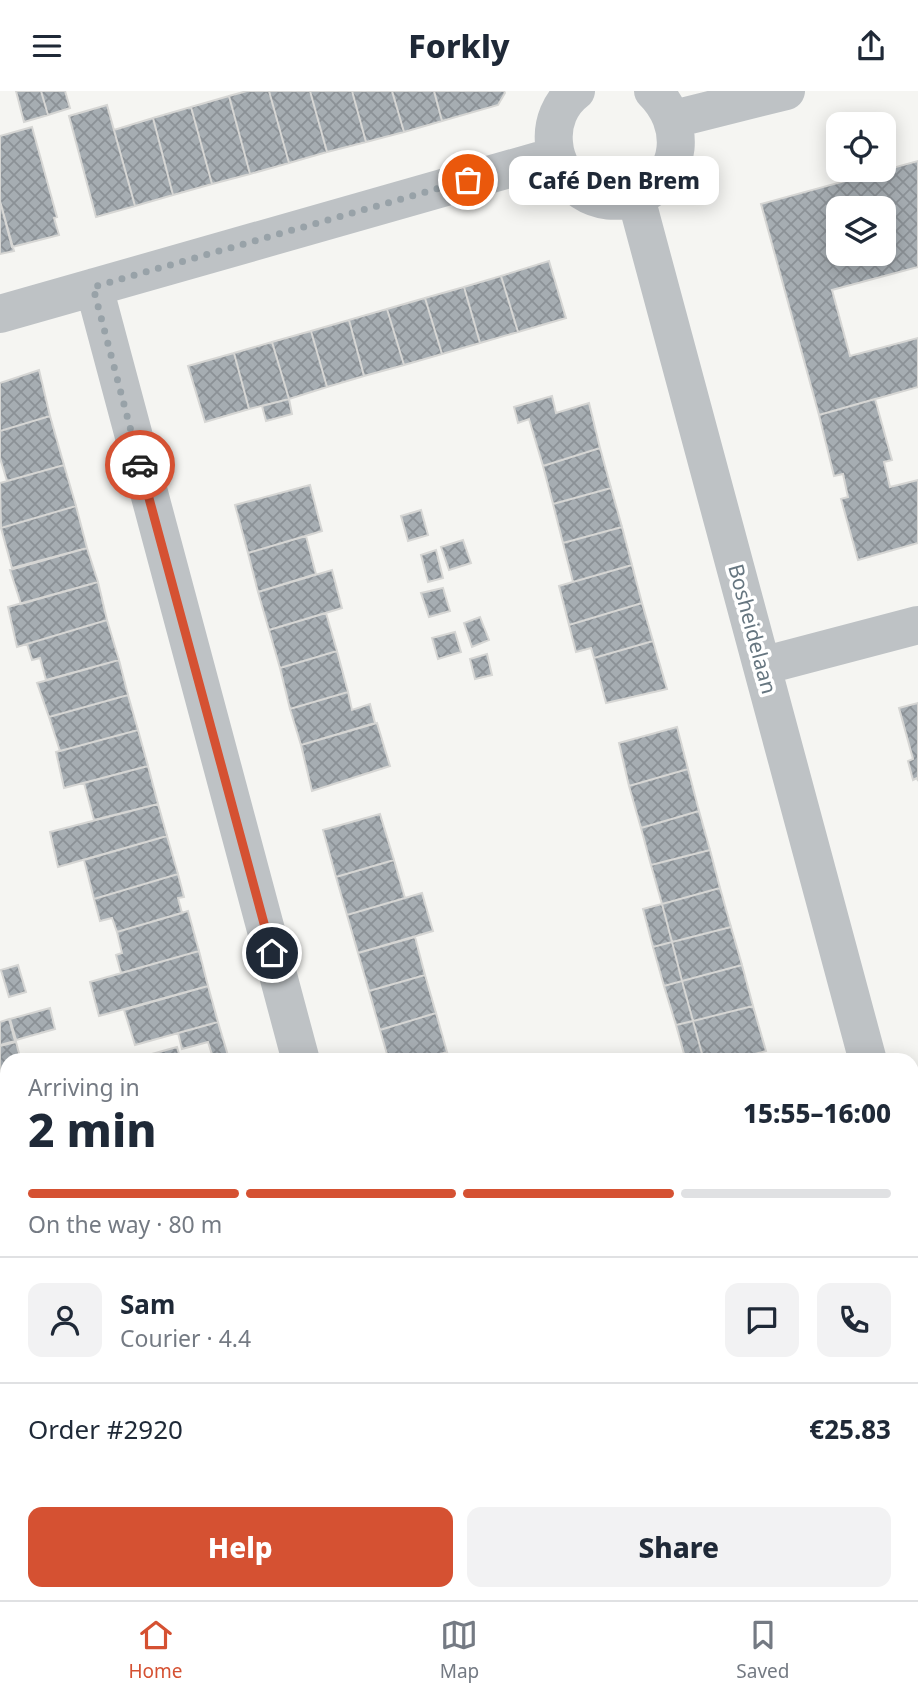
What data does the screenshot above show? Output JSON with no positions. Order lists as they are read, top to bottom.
{
  "streets": {
    "street": ["Bosheidelaan"]
  },
  "places": ["Café Den Brem"],
  "page": {
    "header": "Forkly",
    "bubble": "Café Den Brem",
    "heading": ["2 min", "Arriving in", "15:55–16:00"],
    "panel": [
      "Sam",
      "Courier · 4.4",
      "Order #2920",
      "€25.83"
    ],
    "bar": "On the way · 80 m",
    "buttons": ["Help", "Share"],
    "tabs": ["Home", "Map", "Saved"]
  }
}
